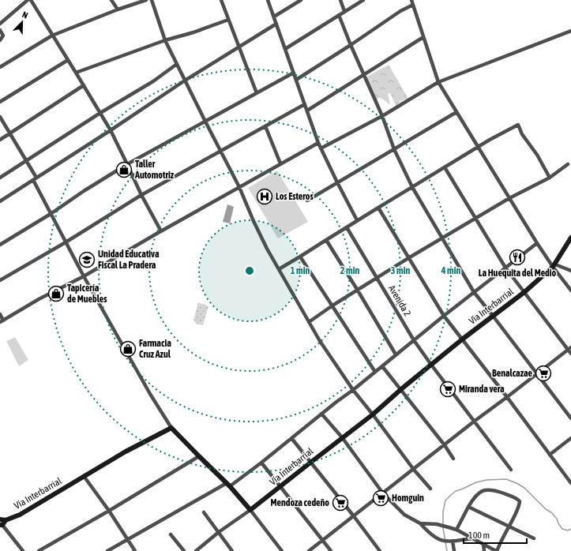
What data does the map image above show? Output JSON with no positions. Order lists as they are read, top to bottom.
{
  "streets": {
    "main road": ["Vía Interbarrial"],
    "street": ["Avenida 2"]
  },
  "crossings": [
    ["Avenida 2", "Vía Interbarrial"]
  ],
  "places": {
    "shop": ["Taller Automotriz", "Tapicería de Muebles", "Farmacia Cruz Azul"],
    "hospital": ["Los Esteros"],
    "restaurant": ["La Huequita del Medio"],
    "school or university": ["Unidad Educativa Fiscal La Pradera"],
    "supermarket": [
      "Benalcazae",
      "Miranda vera",
      "Homguin",
      "Mendoza cedeño"
    ]
  },
  "scale_bar": "100 m",
  "north": "top right",
  "rings": [
    "1 min",
    "2 min",
    "3 min",
    "4 min"
  ]
}
